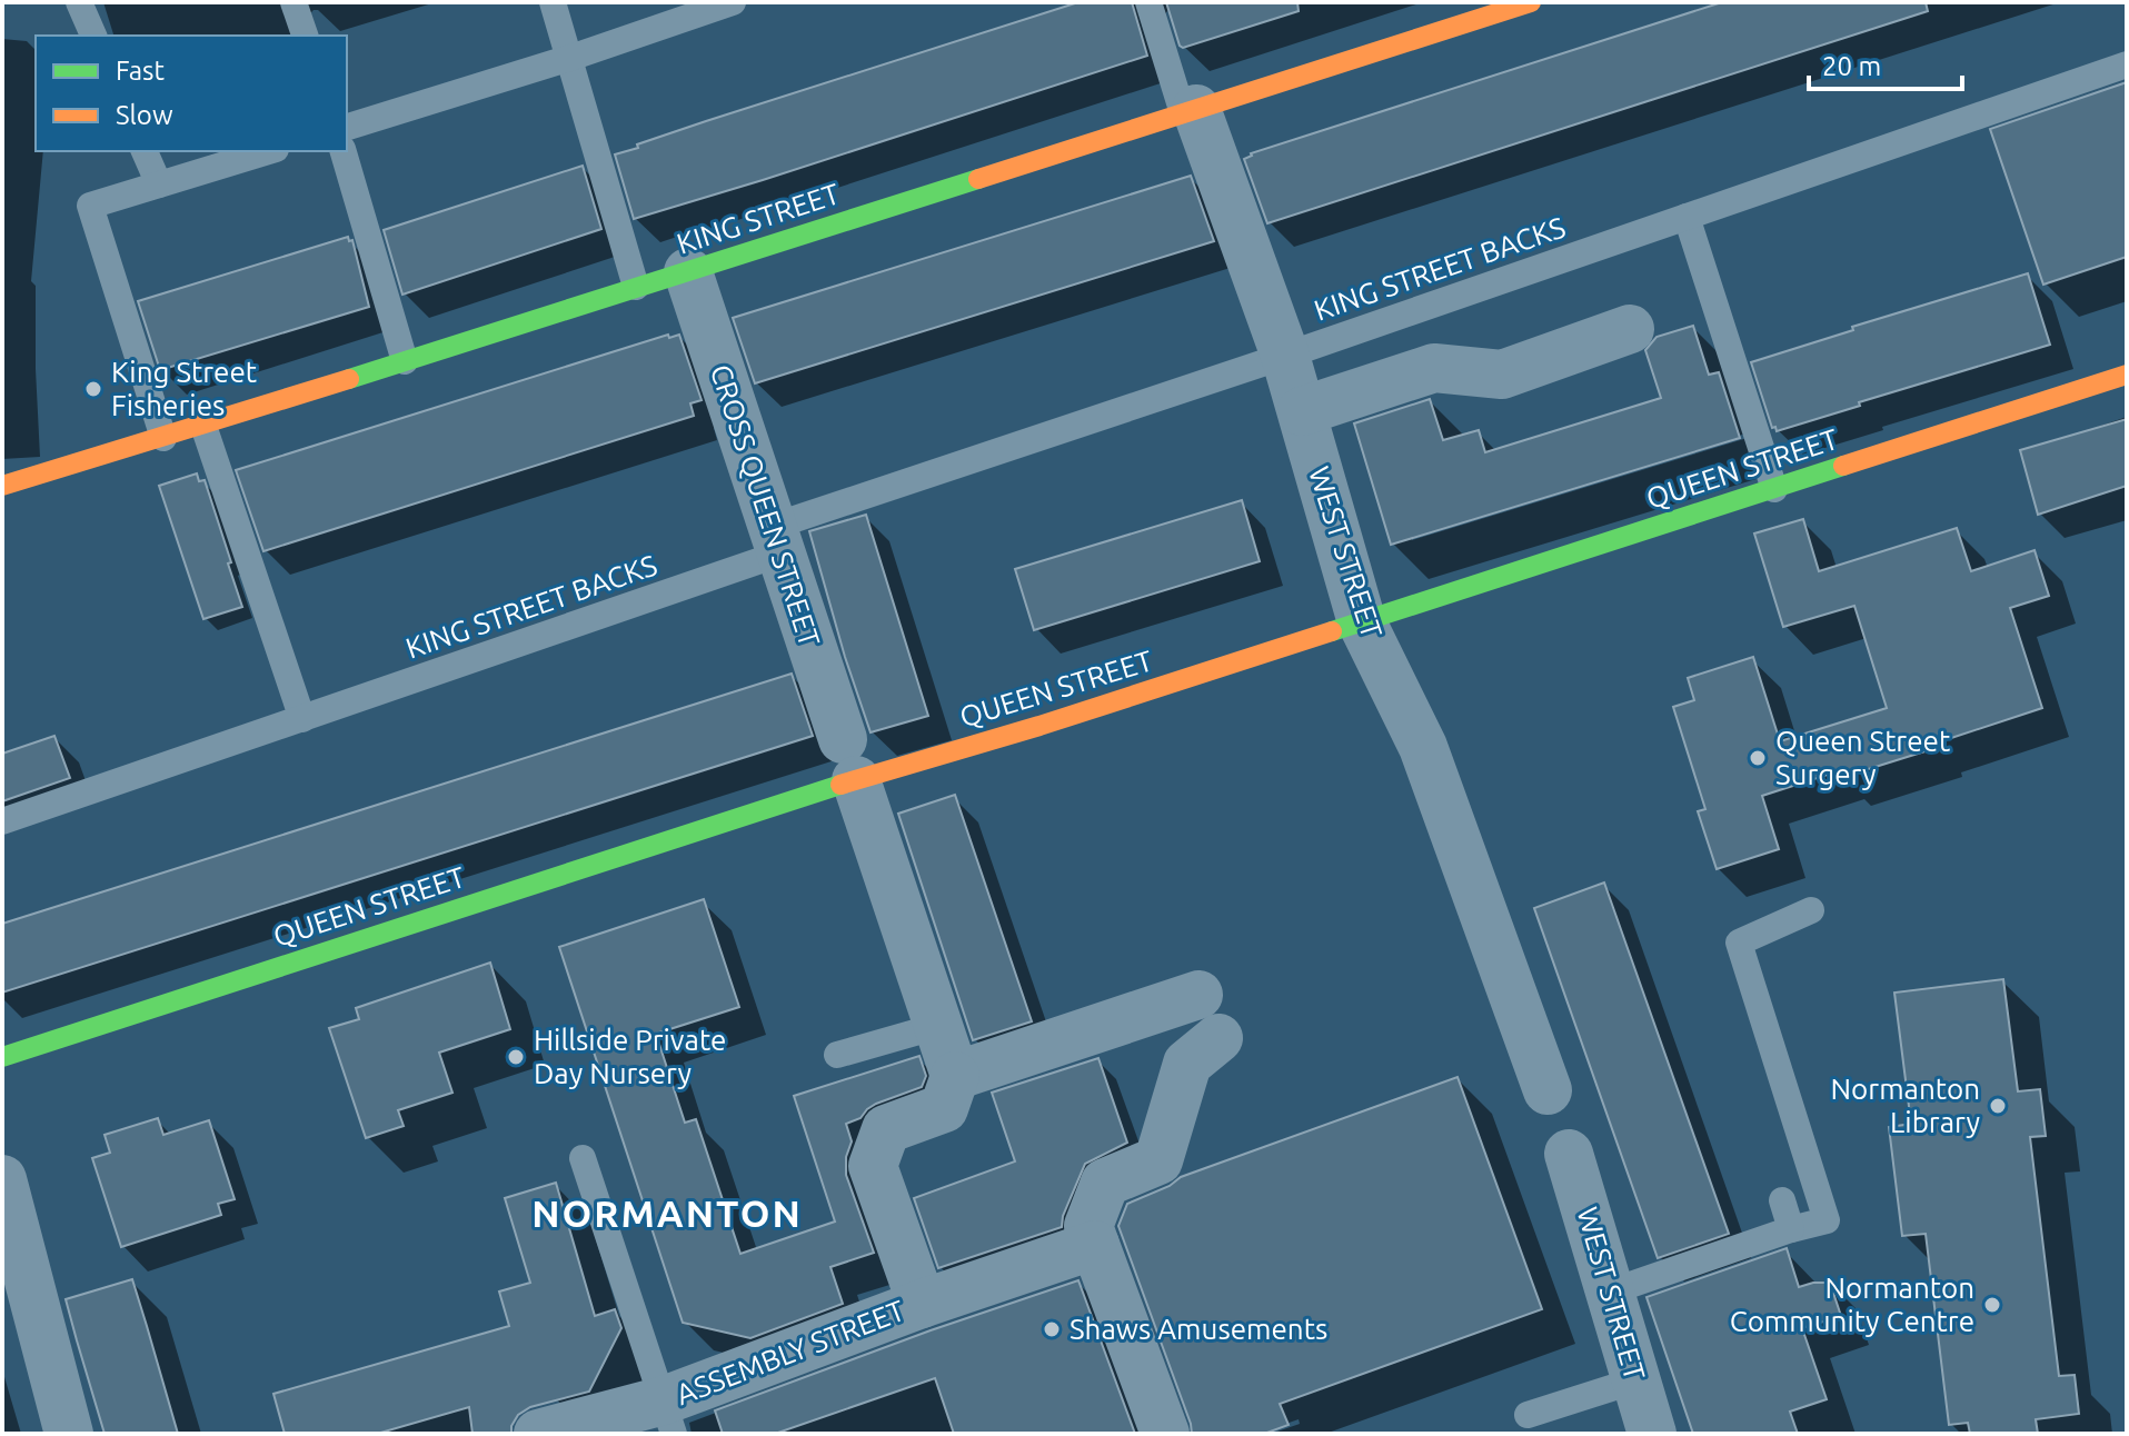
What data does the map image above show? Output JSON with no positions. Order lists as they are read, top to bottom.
{
  "streets": {
    "street": [
      "KING STREET",
      "QUEEN STREET",
      "CROSS QUEEN STREET",
      "WEST STREET",
      "ASSEMBLY STREET"
    ],
    "lane": ["KING STREET BACKS"]
  },
  "crossings": [
    ["KING STREET", "CROSS QUEEN STREET"],
    ["KING STREET", "WEST STREET"],
    ["KING STREET BACKS", "CROSS QUEEN STREET"],
    ["KING STREET BACKS", "WEST STREET"],
    ["QUEEN STREET", "CROSS QUEEN STREET"],
    ["QUEEN STREET", "WEST STREET"]
  ],
  "districts": ["NORMANTON"],
  "places": [
    "King Street Fisheries",
    "Queen Street Surgery",
    "Hillside Private Day Nursery",
    "Normanton Library",
    "Normanton Community Centre",
    "Shaws Amusements"
  ],
  "legend": ["Fast", "Slow"],
  "scale_bar": "20 m"
}
